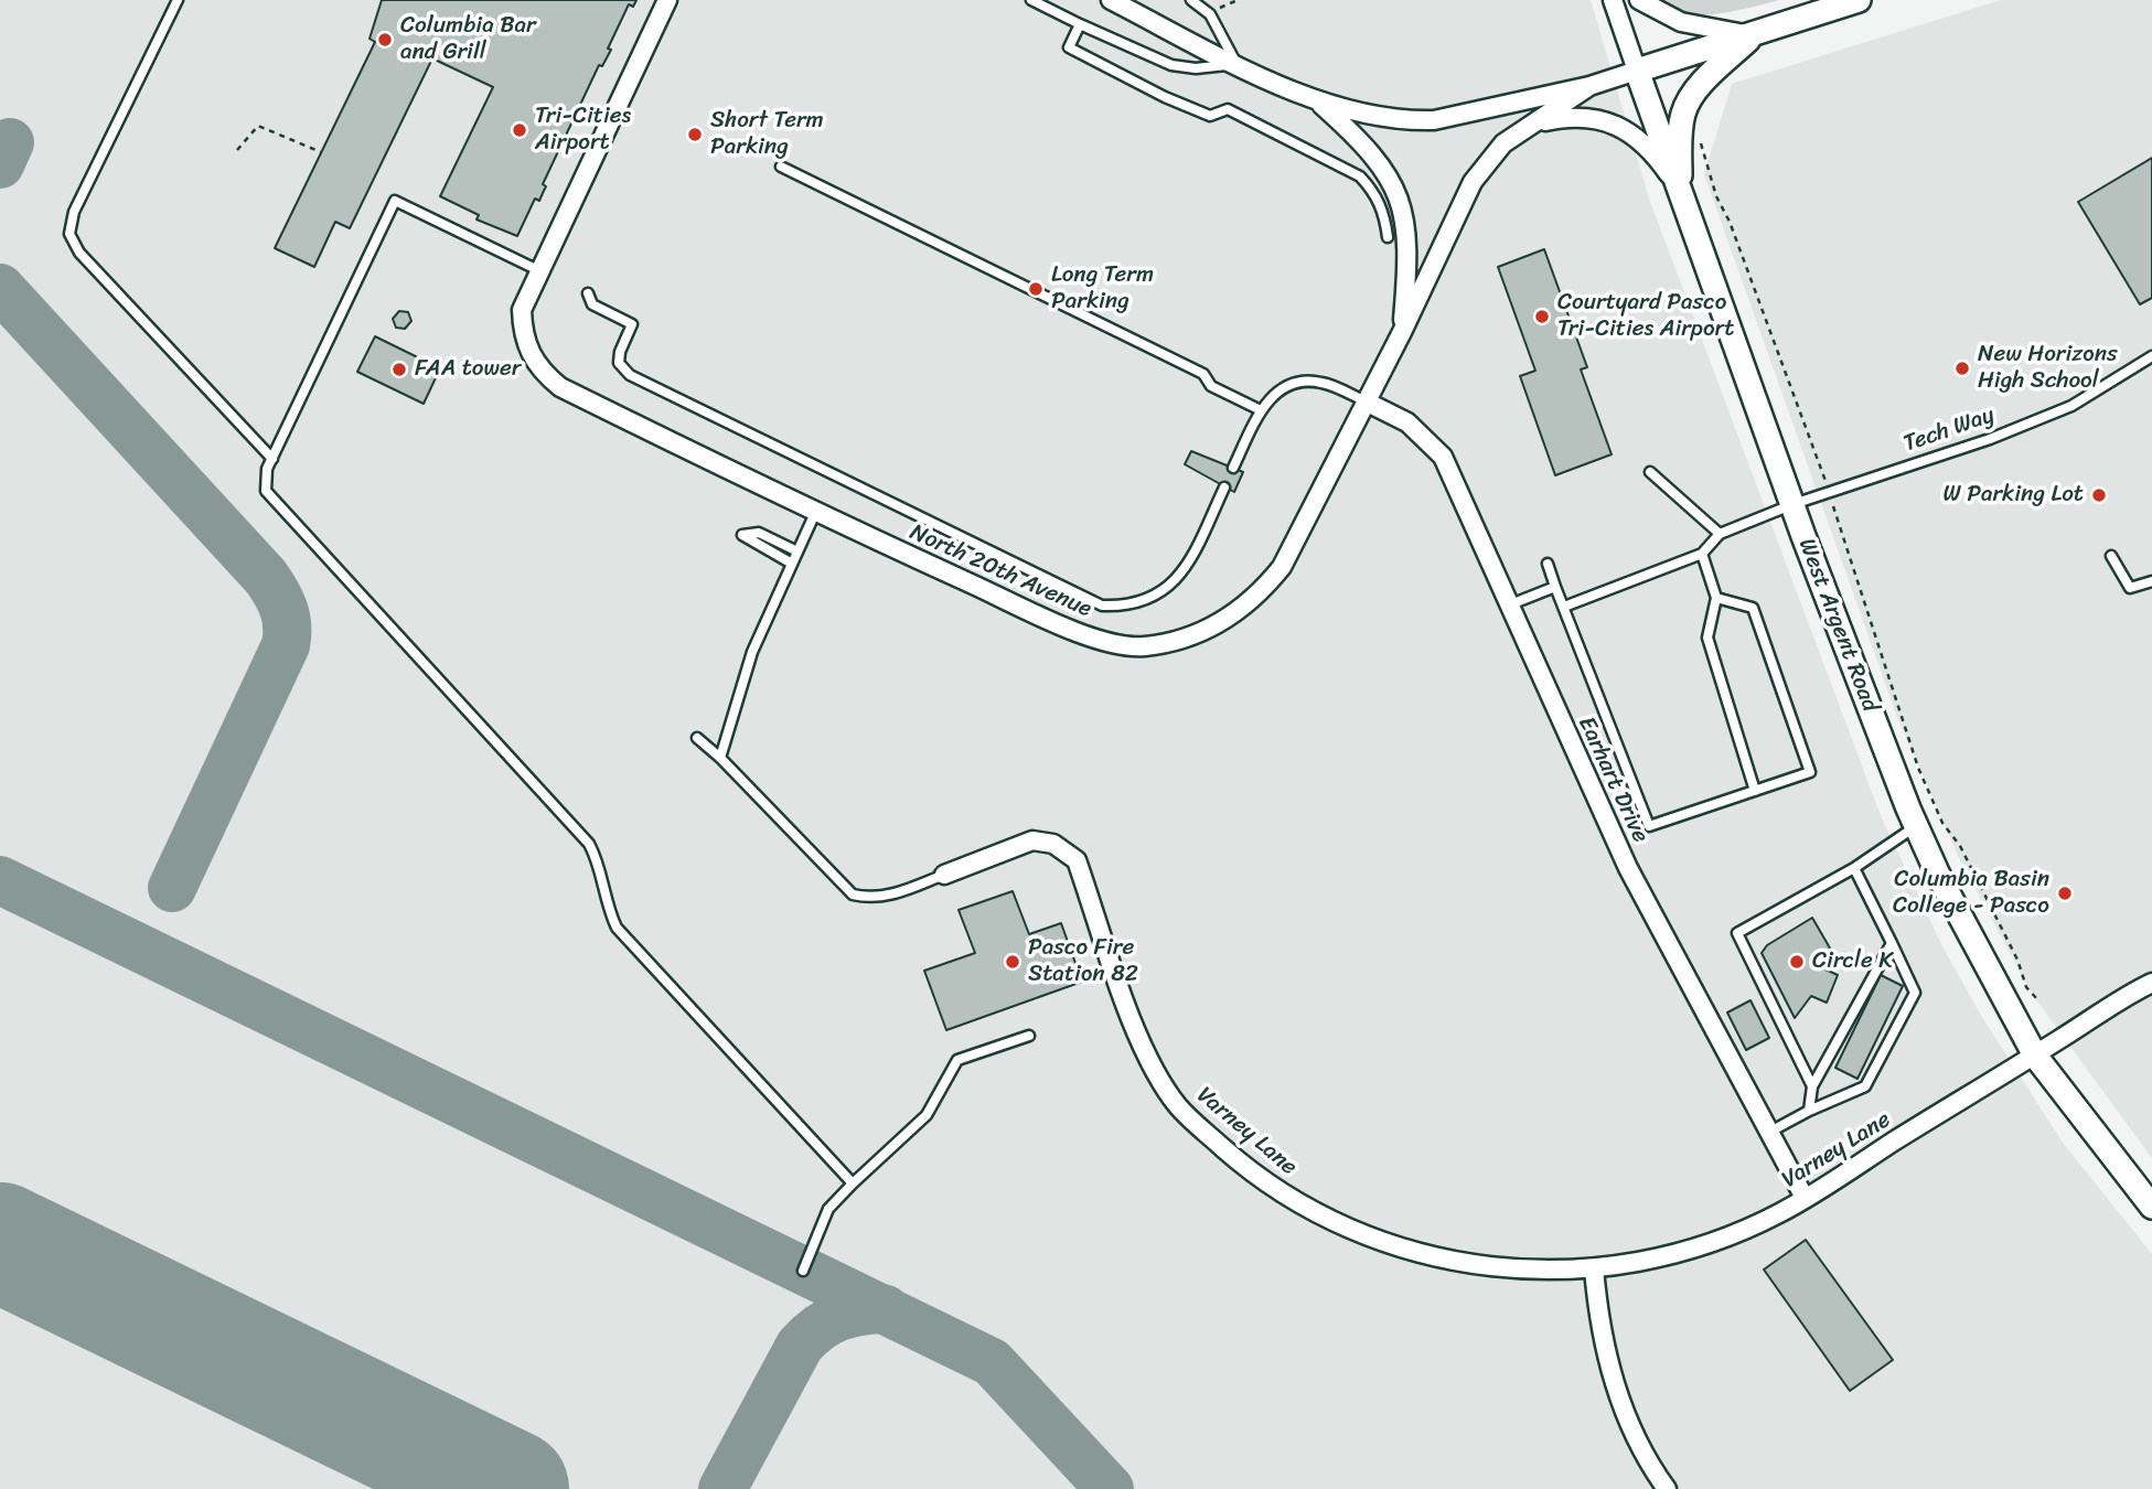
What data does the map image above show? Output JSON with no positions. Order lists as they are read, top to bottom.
{
  "streets": {
    "main road": ["West Argent Road"],
    "street": ["North 20th Avenue", "Earhart Drive", "Varney Lane"],
    "lane": ["Tech Way"]
  },
  "crossings": [
    ["Tech Way", "West Argent Road"],
    ["North 20th Avenue", "West Argent Road"],
    ["North 20th Avenue", "Earhart Drive"],
    ["West Argent Road", "Varney Lane"],
    ["Earhart Drive", "Varney Lane"]
  ],
  "places": [
    "Columbia Bar and Grill",
    "Tri-Cities Airport",
    "Short Term Parking",
    "Long Term Parking",
    "Courtyard Pasco Tri-Cities Airport",
    "New Horizons High School",
    "FAA tower",
    "W Parking Lot",
    "Columbia Basin College - Pasco",
    "Pasco Fire Station 82",
    "Circle K"
  ]
}
